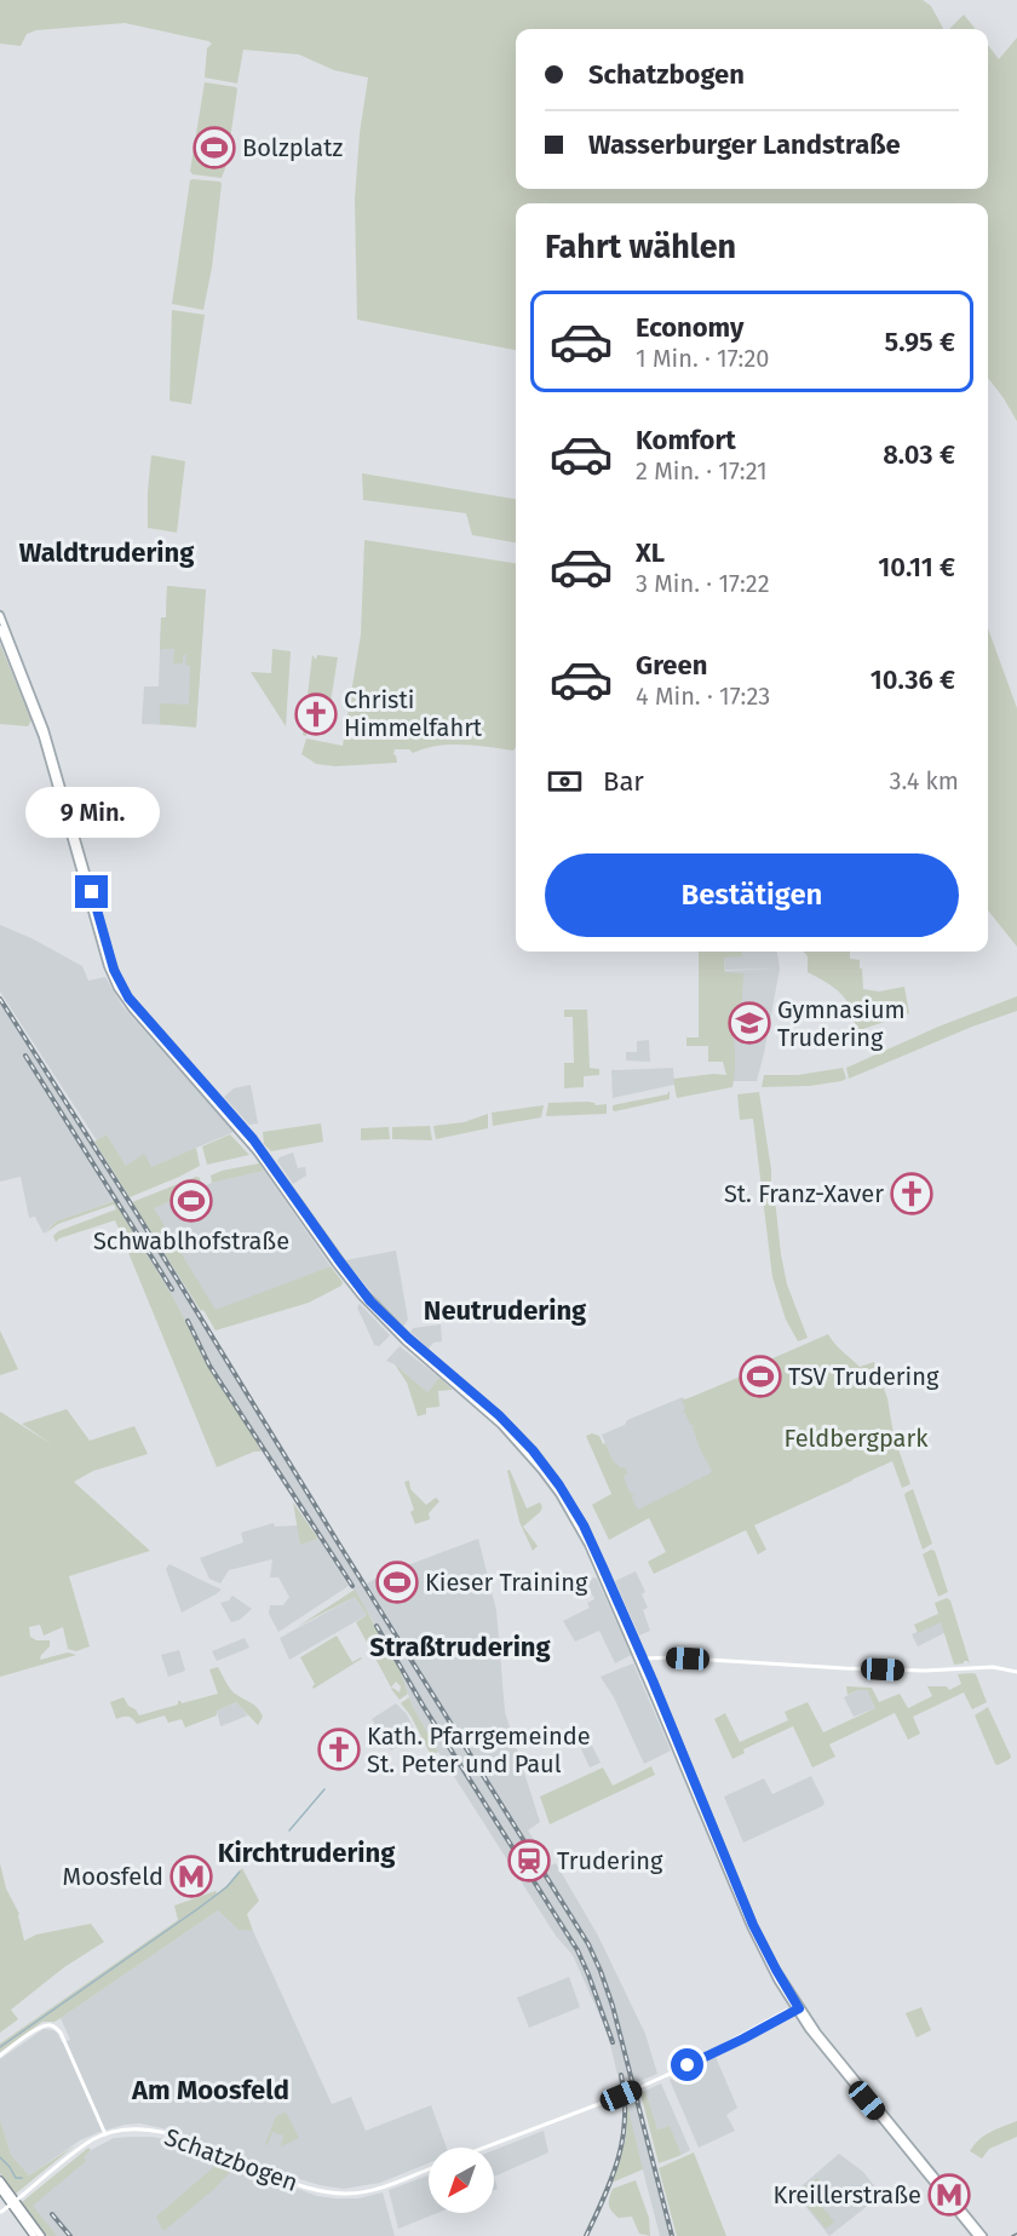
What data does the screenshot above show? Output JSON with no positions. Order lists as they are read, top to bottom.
{
  "streets": {
    "main road": ["Schatzbogen"]
  },
  "districts": [
    "Waldtrudering",
    "Neutrudering",
    "Straßtrudering",
    "Kirchtrudering",
    "Am Moosfeld"
  ],
  "parks": ["Feldbergpark"],
  "places": {
    "sports": [
      "Bolzplatz",
      "Schwablhofstraße",
      "TSV Trudering",
      "Kieser Training"
    ],
    "church": ["Christi Himmelfahrt", "St. Franz-Xaver", "Kath. Pfarrgemeinde St. Peter und Paul"],
    "school or university": ["Gymnasium Trudering"],
    "station": ["Trudering"],
    "metro station": ["Moosfeld", "Kreillerstraße"]
  },
  "north": "bottom left",
  "page": {
    "banner": ["Schatzbogen", "Wasserburger Landstraße"],
    "heading": "Fahrt wählen",
    "list": [
      {
        "name": "Economy",
        "note": "1 Min. · 17:20",
        "value": "5.95 €"
      },
      {
        "name": "Komfort",
        "note": "2 Min. · 17:21",
        "value": "8.03 €"
      },
      {
        "name": "XL",
        "note": "3 Min. · 17:22",
        "value": "10.11 €"
      },
      {
        "name": "Green",
        "note": "4 Min. · 17:23",
        "value": "10.36 €"
      }
    ],
    "pay": ["Bar", "3.4 km"],
    "bubble": "9 Min.",
    "buttons": "Bestätigen"
  }
}
